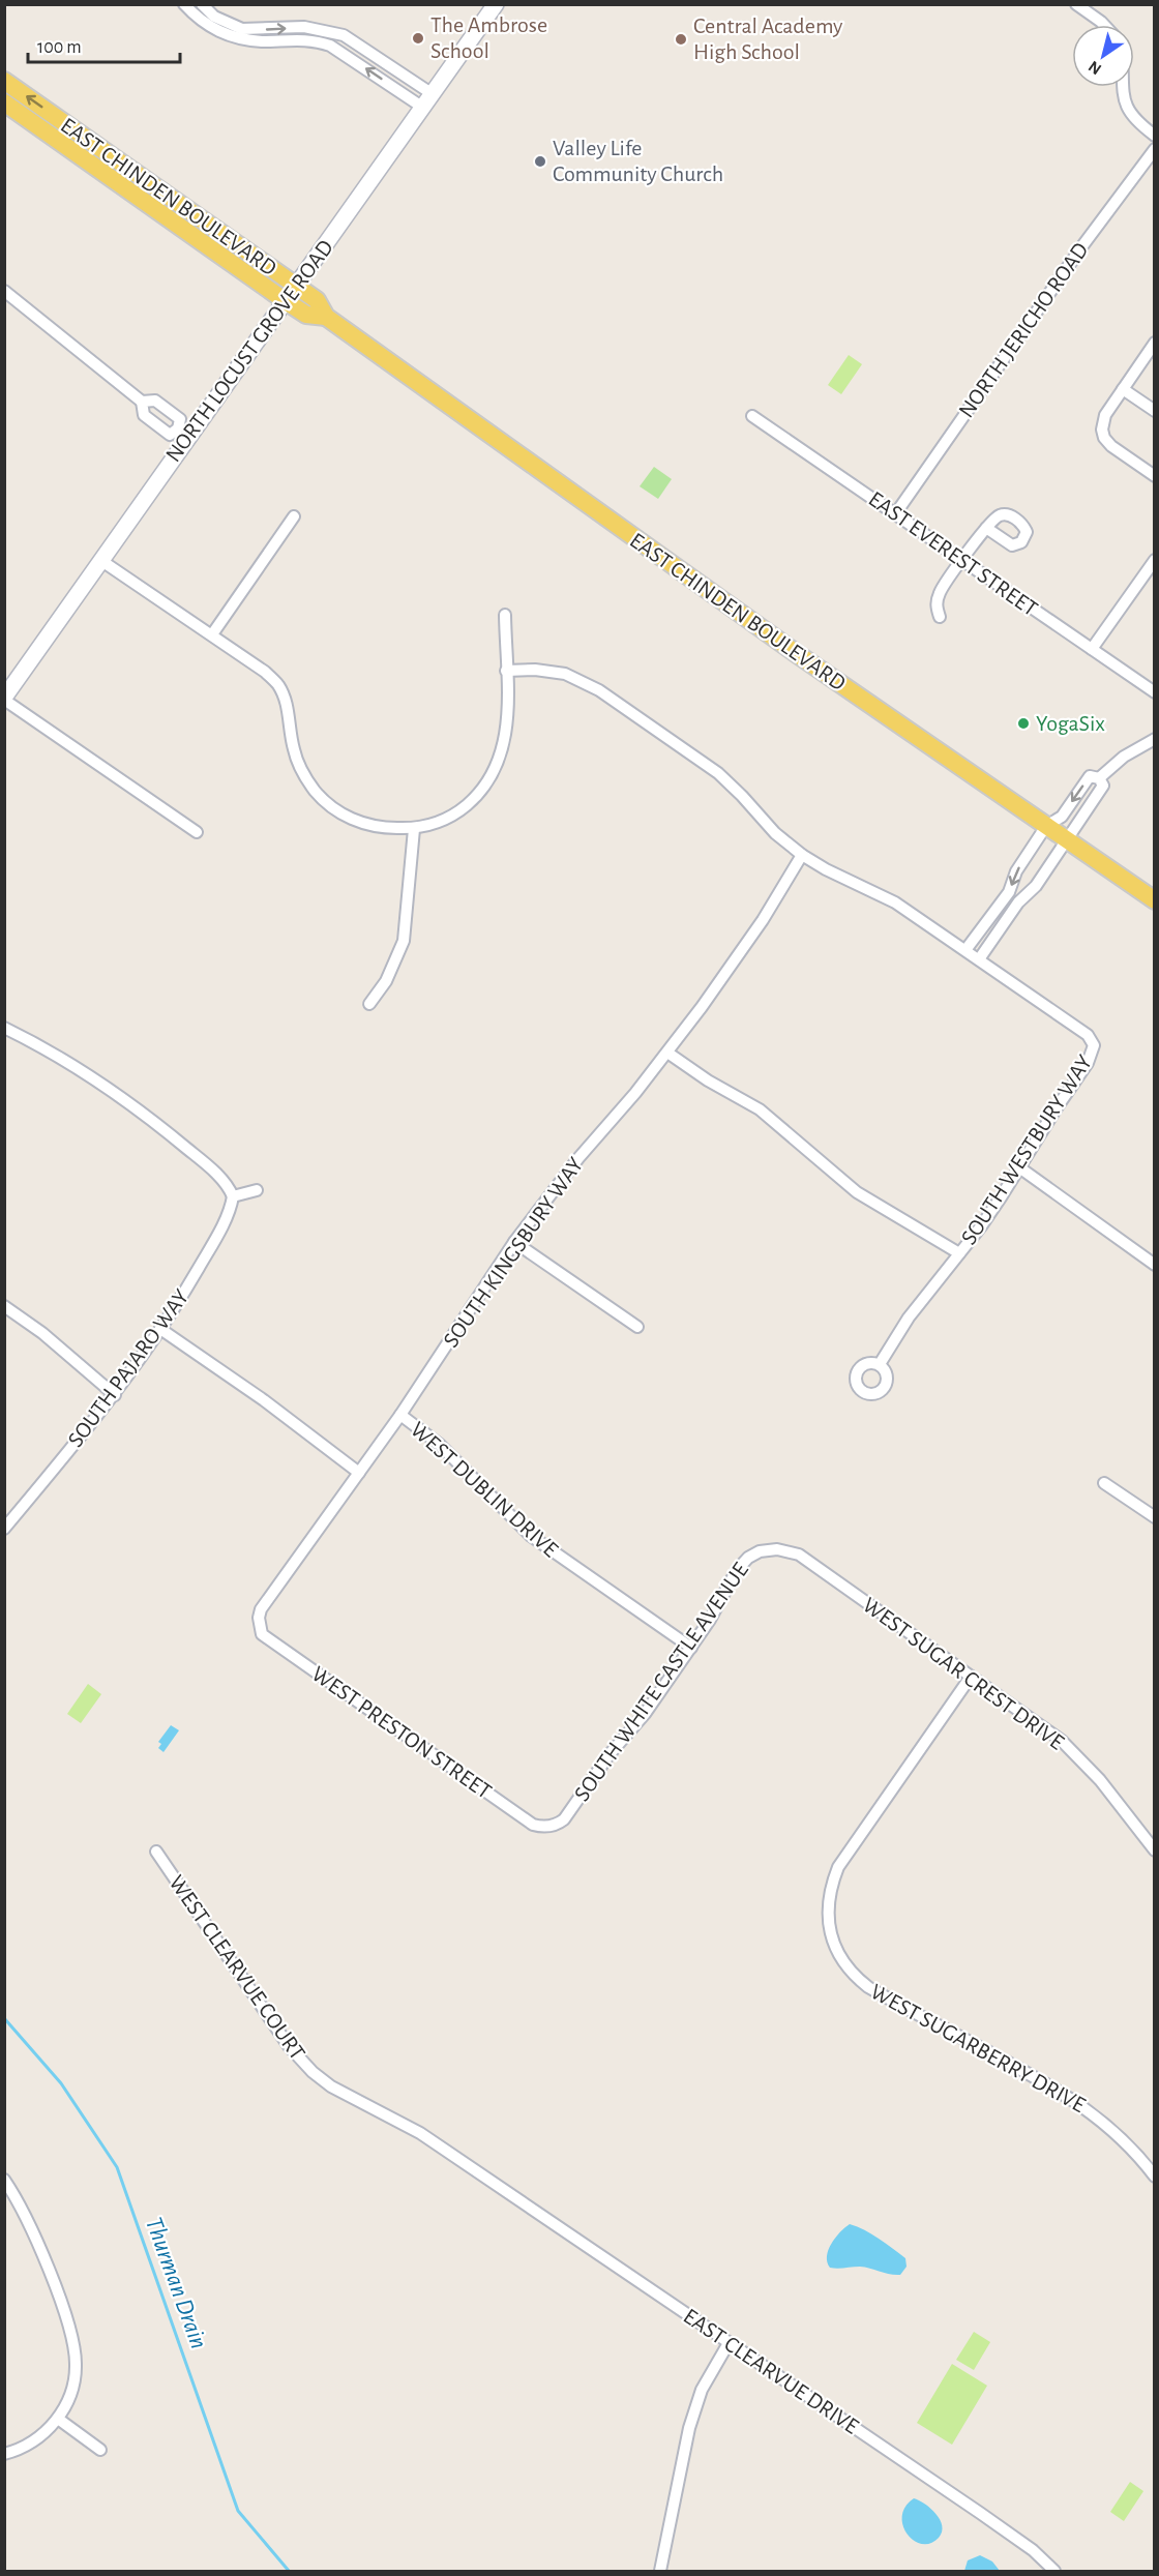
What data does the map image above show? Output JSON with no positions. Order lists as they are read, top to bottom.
{
  "streets": {
    "main road": ["EAST CHINDEN BOULEVARD"],
    "street": [
      "NORTH JERICHO ROAD",
      "NORTH LOCUST GROVE ROAD",
      "EAST EVEREST STREET",
      "SOUTH WESTBURY WAY",
      "SOUTH KINGSBURY WAY",
      "SOUTH PAJARO WAY",
      "WEST DUBLIN DRIVE",
      "WEST SUGAR CREST DRIVE",
      "SOUTH WHITE CASTLE AVENUE",
      "WEST PRESTON STREET",
      "WEST CLEARVUE COURT",
      "WEST SUGARBERRY DRIVE",
      "EAST CLEARVUE DRIVE"
    ]
  },
  "crossings": [
    ["EAST CHINDEN BOULEVARD", "NORTH LOCUST GROVE ROAD"],
    ["NORTH JERICHO ROAD", "EAST EVEREST STREET"],
    ["SOUTH KINGSBURY WAY", "WEST DUBLIN DRIVE"],
    ["SOUTH KINGSBURY WAY", "WEST PRESTON STREET"],
    ["WEST DUBLIN DRIVE", "SOUTH WHITE CASTLE AVENUE"],
    ["WEST SUGAR CREST DRIVE", "SOUTH WHITE CASTLE AVENUE"],
    ["WEST SUGAR CREST DRIVE", "WEST SUGARBERRY DRIVE"],
    ["SOUTH WHITE CASTLE AVENUE", "WEST PRESTON STREET"],
    ["WEST CLEARVUE COURT", "EAST CLEARVUE DRIVE"]
  ],
  "water": ["Thurman Drain"],
  "places": [
    "The Ambrose School",
    "Central Academy High School",
    "Valley Life Community Church",
    "YogaSix"
  ],
  "scale_bar": "100 m",
  "north": "bottom left"
}
